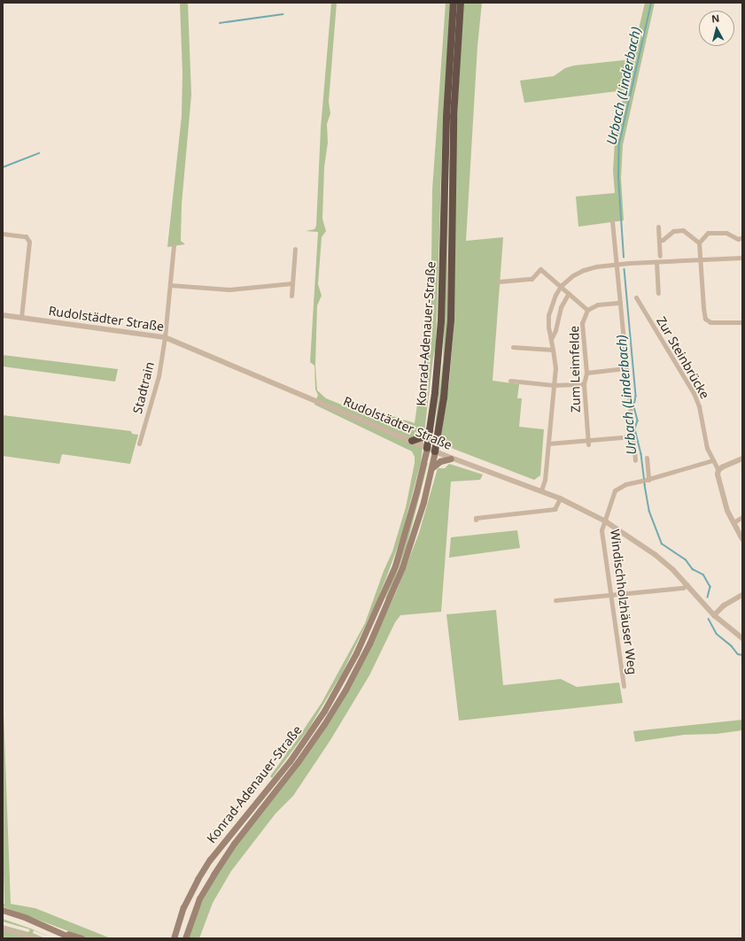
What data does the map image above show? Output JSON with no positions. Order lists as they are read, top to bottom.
{
  "streets": {
    "highway": ["Konrad-Adenauer-Straße"],
    "street": [
      "Rudolstädter Straße",
      "Zur Steinbrücke",
      "Zum Leimfelde",
      "Stadtrain",
      "Windischholzhäuser Weg"
    ]
  },
  "crossings": [
    ["Rudolstädter Straße", "Konrad-Adenauer-Straße"],
    ["Rudolstädter Straße", "Stadtrain"],
    ["Rudolstädter Straße", "Windischholzhäuser Weg"]
  ],
  "water": ["Urbach (Linderbach)"],
  "north": "top"
}
